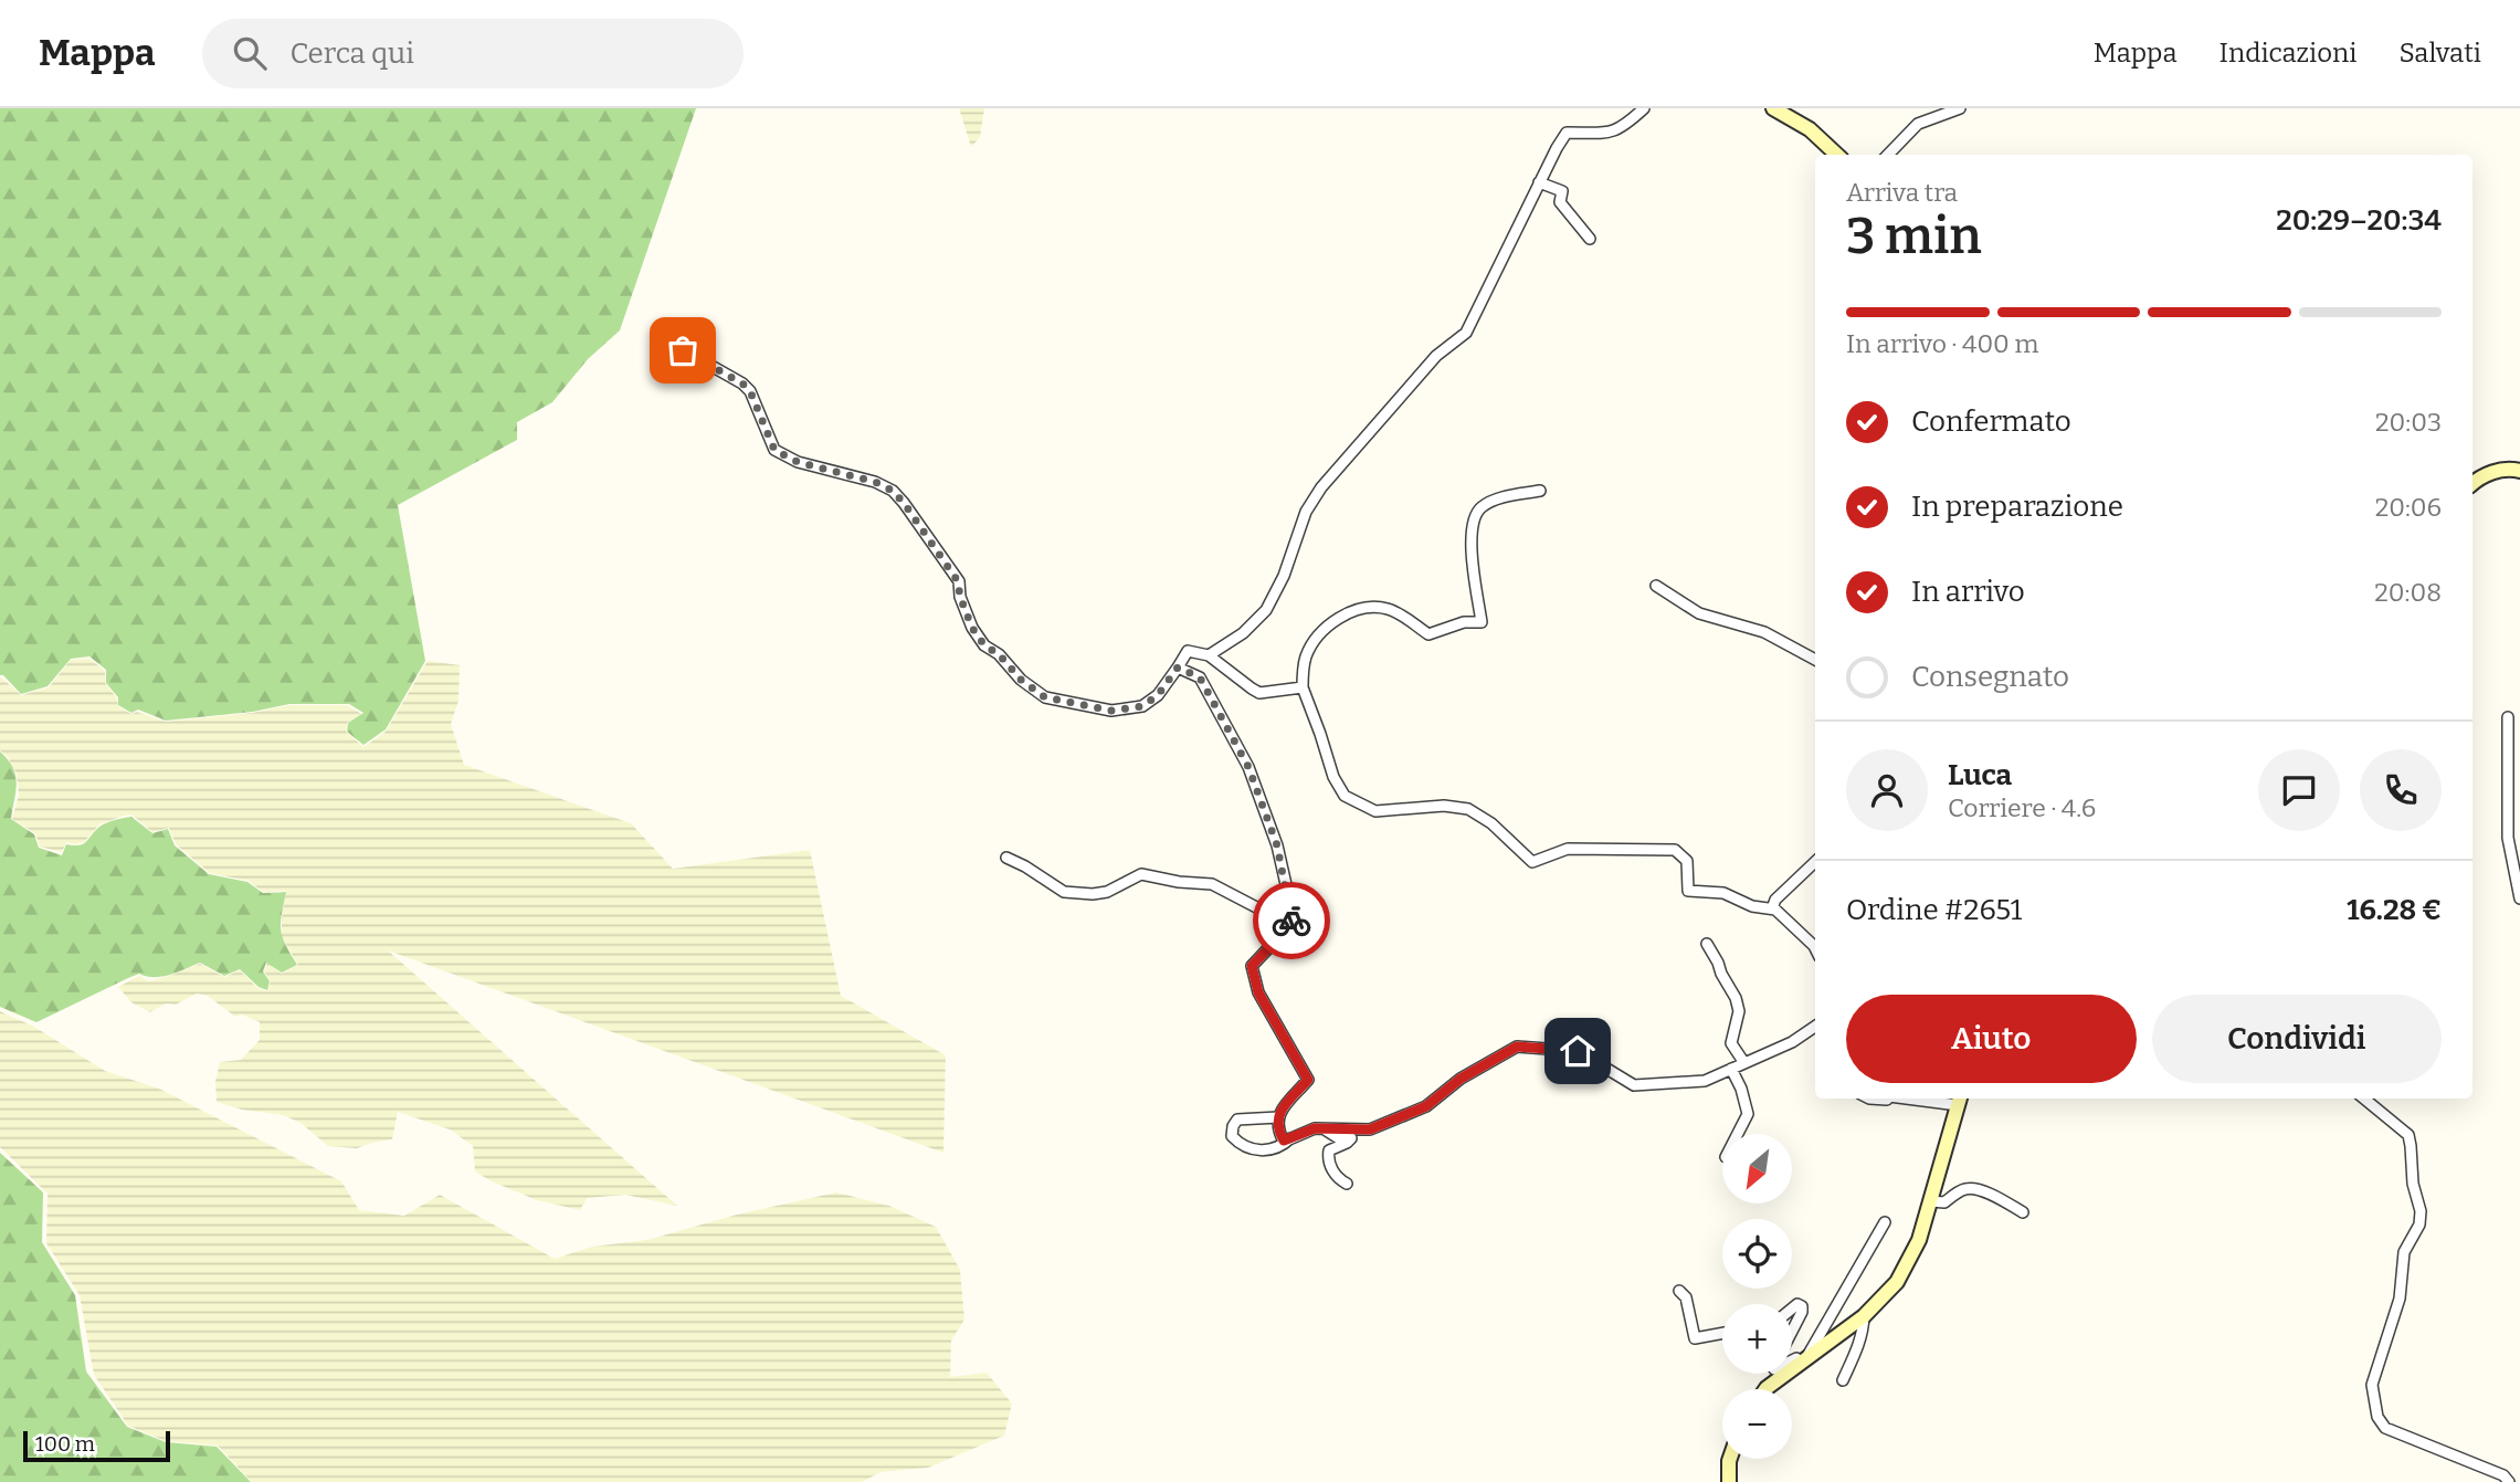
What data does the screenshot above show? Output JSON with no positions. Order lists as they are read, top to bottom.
{
  "scale_bar": "100 m",
  "north": "bottom left",
  "page": {
    "header": "Mappa",
    "search": "Cerca qui",
    "nav": ["Mappa", "Indicazioni", "Salvati"],
    "heading": ["3 min", "Arriva tra", "20:29–20:34"],
    "panel": [
      "Luca",
      "Corriere · 4.6",
      "Ordine #2651",
      "16.28 €"
    ],
    "bar": "In arrivo · 400 m",
    "list": [
      ["Confermato", "20:03"],
      ["In preparazione", "20:06"],
      ["In arrivo", "20:08"],
      "Consegnato"
    ],
    "buttons": ["Aiuto", "Condividi"],
    "map_buttons": ["+", "−"],
    "scale": "100 m"
  }
}
